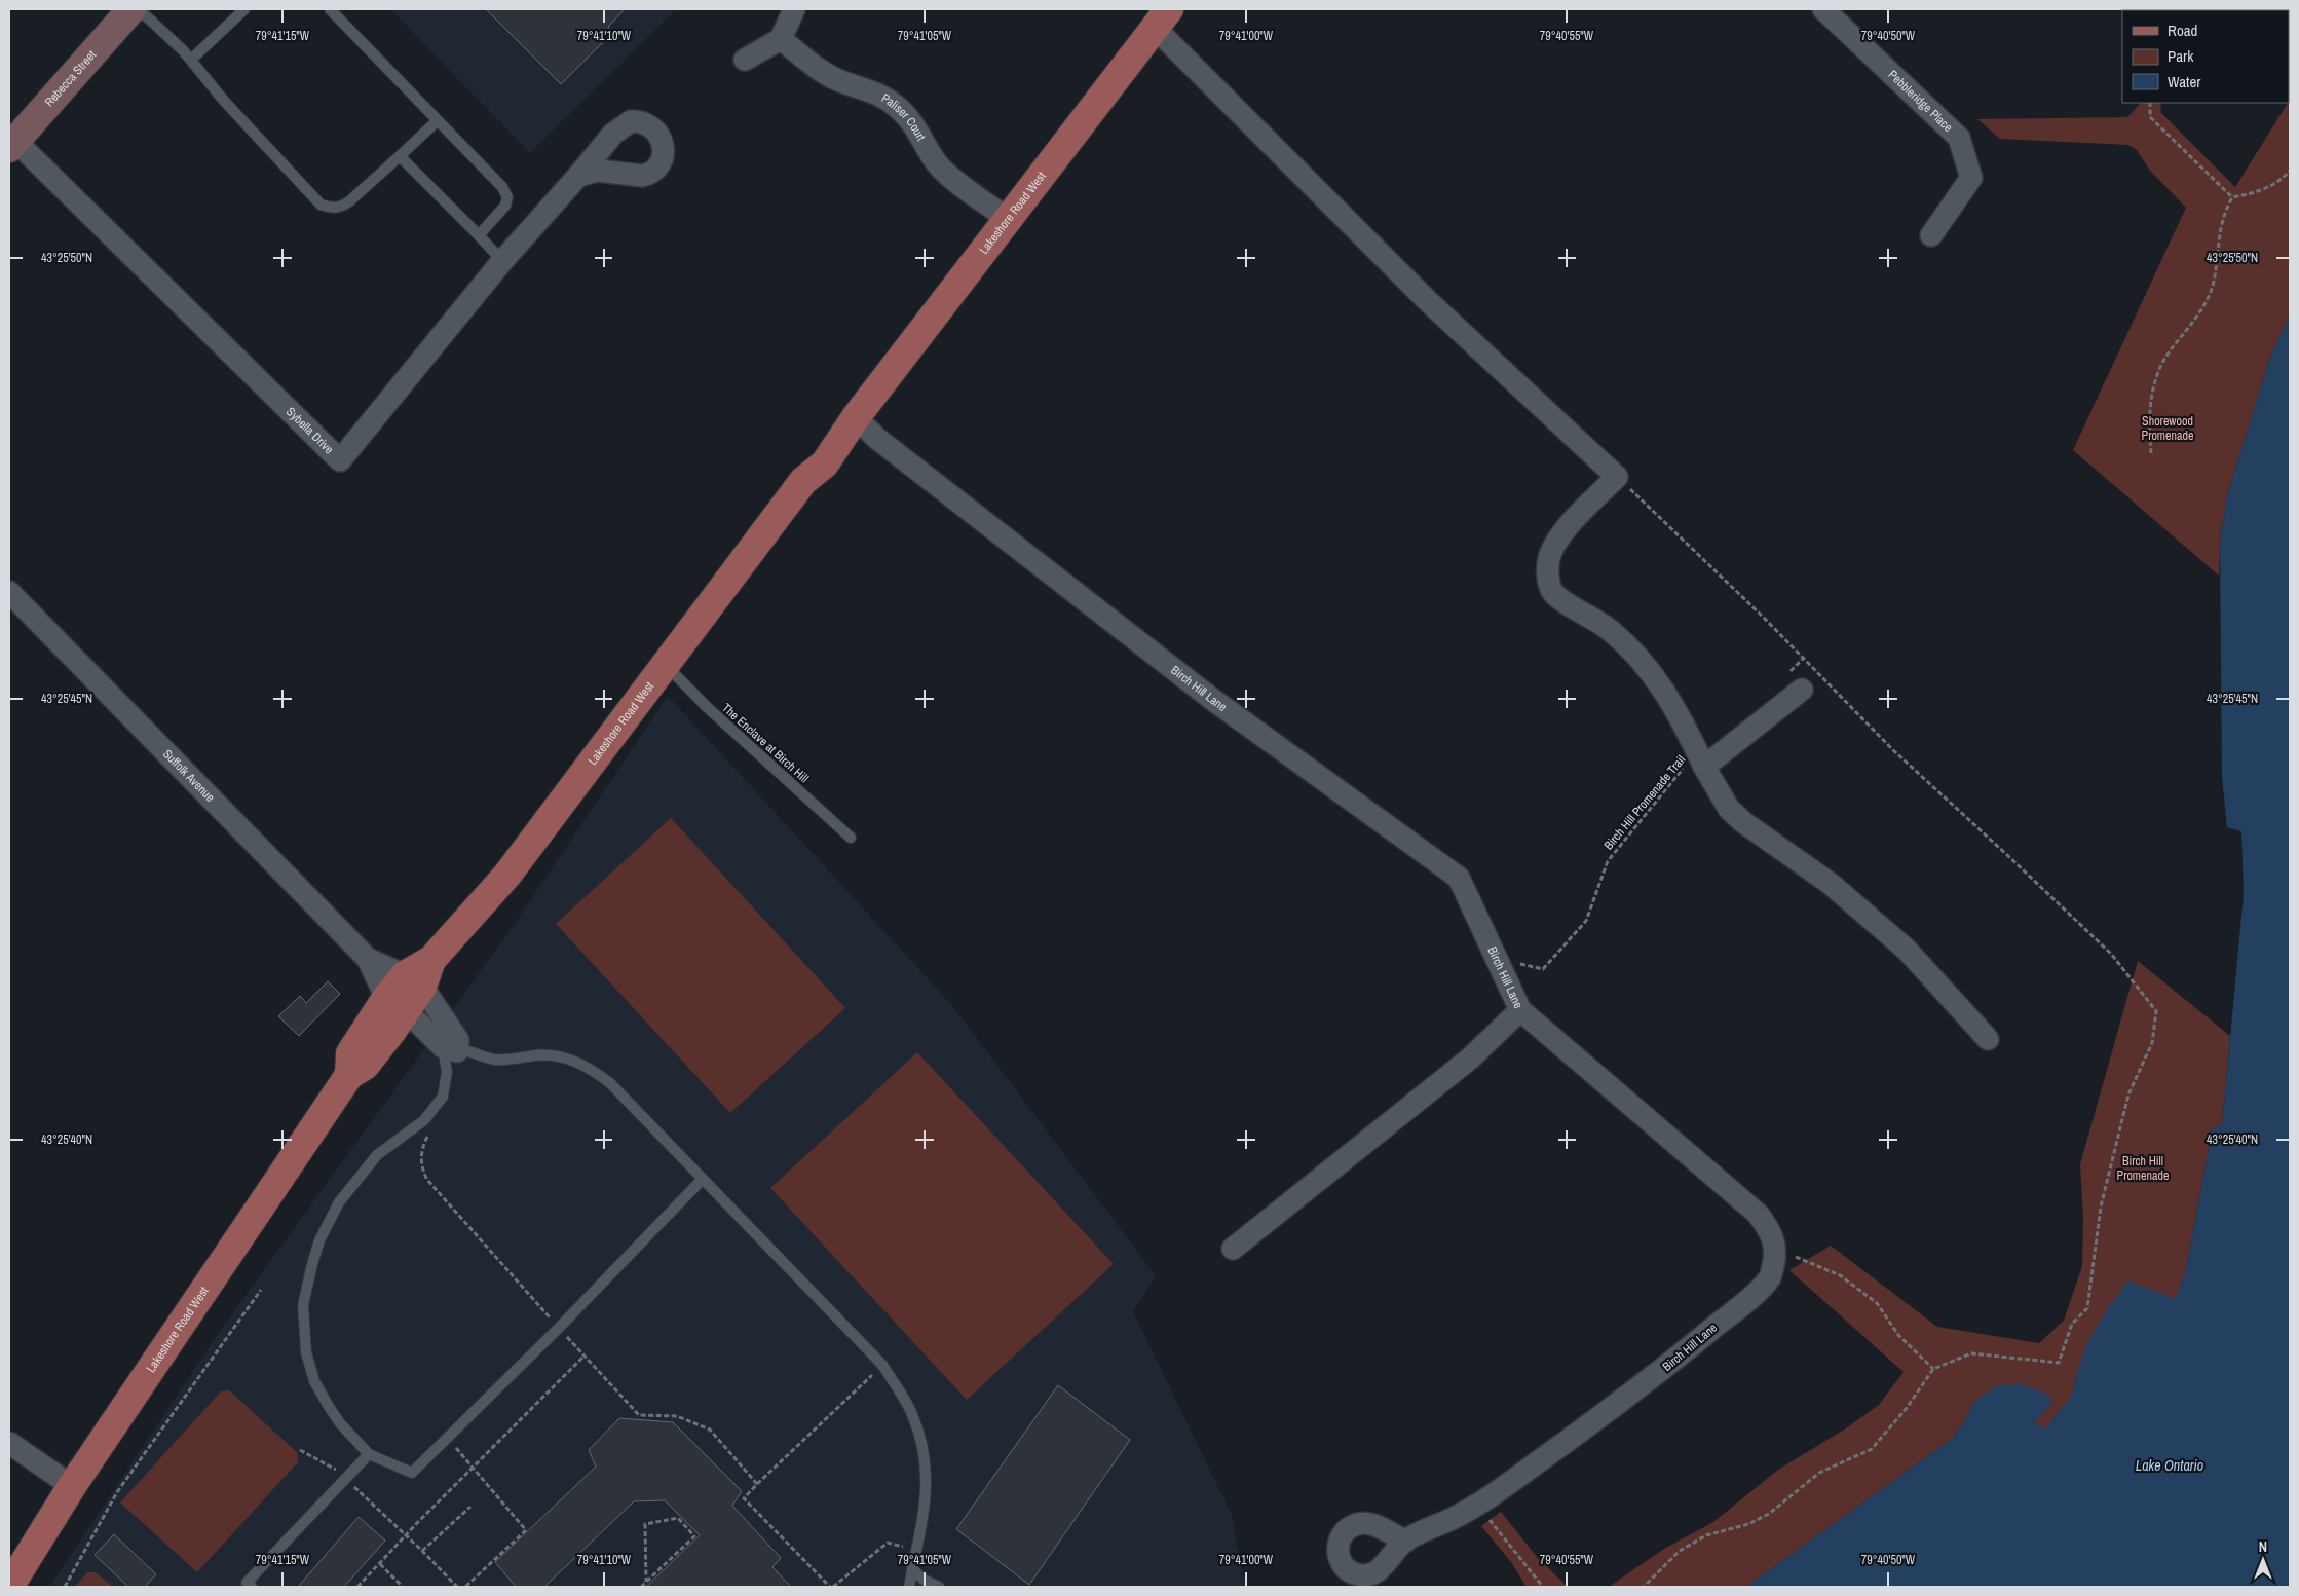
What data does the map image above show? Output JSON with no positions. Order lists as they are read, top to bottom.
{
  "streets": {
    "main road": ["Rebecca Street", "Lakeshore Road West"],
    "street": [
      "Pebbleridge Place",
      "Paliser Court",
      "Sybella Drive",
      "Birch Hill Lane",
      "Suffolk Avenue"
    ],
    "lane": ["The Enclave at Birch Hill"],
    "path": ["Birch Hill Promenade Trail"]
  },
  "crossings": [
    ["Rebecca Street", "Sybella Drive"],
    ["Paliser Court", "Lakeshore Road West"],
    ["Lakeshore Road West", "Birch Hill Lane"],
    ["Lakeshore Road West", "The Enclave at Birch Hill"],
    ["Lakeshore Road West", "Suffolk Avenue"],
    ["Birch Hill Lane", "Birch Hill Promenade Trail"]
  ],
  "water": ["Lake Ontario"],
  "parks": ["Shorewood Promenade", "Birch Hill Promenade"],
  "legend": ["Road", "Park", "Water"],
  "north": "top",
  "coordinates": [
    "79°41'15\"W",
    "79°41'10\"W",
    "79°41'05\"W",
    "79°41'00\"W",
    "79°40'55\"W",
    "79°40'50\"W",
    "43°25'50\"N",
    "43°25'45\"N",
    "43°25'40\"N"
  ]
}
